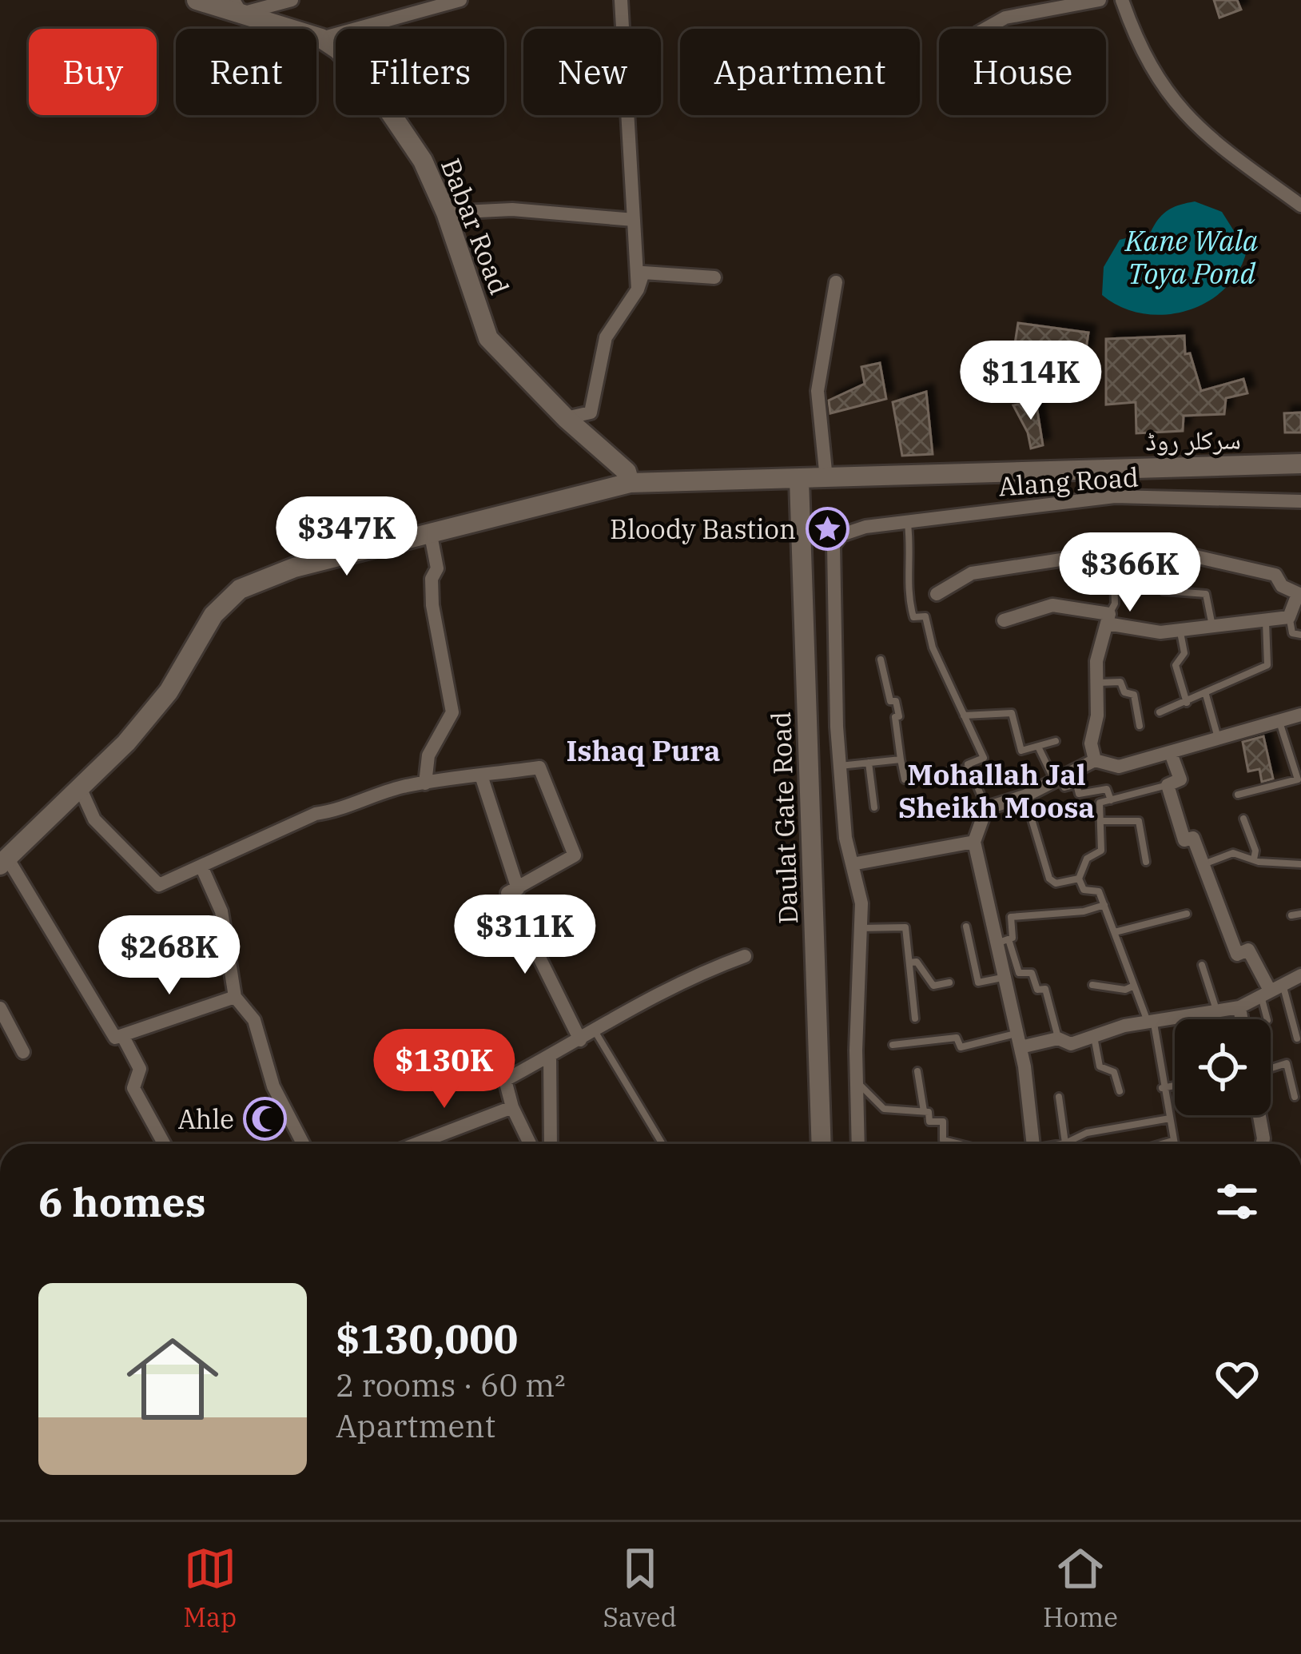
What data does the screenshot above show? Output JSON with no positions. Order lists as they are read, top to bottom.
{
  "streets": {
    "main road": ["Babar Road", "سرکلر روڈ", "Daulat Gate Road"],
    "street": ["Alang Road"]
  },
  "crossings": [
    ["Babar Road", "سرکلر روڈ"],
    ["سرکلر روڈ", "Daulat Gate Road"]
  ],
  "districts": ["Ishaq Pura", "Mohallah Jal Sheikh Moosa"],
  "water": ["Kane Wala Toya Pond"],
  "places": {
    "place": ["Bloody Bastion"],
    "mosque": ["Ahle"]
  },
  "page": {
    "chip": [
      "Buy",
      "Rent",
      "Filters",
      "New",
      "Apartment",
      "House"
    ],
    "price": [
      "$114K",
      "$347K",
      "$366K",
      "$311K",
      "$268K",
      "$130K"
    ],
    "heading": "6 homes",
    "list": [
      {
        "name": "$130,000",
        "note": "2 rooms · 60 m² · Apartment"
      }
    ],
    "tabs": ["Map", "Saved", "Home"]
  }
}
